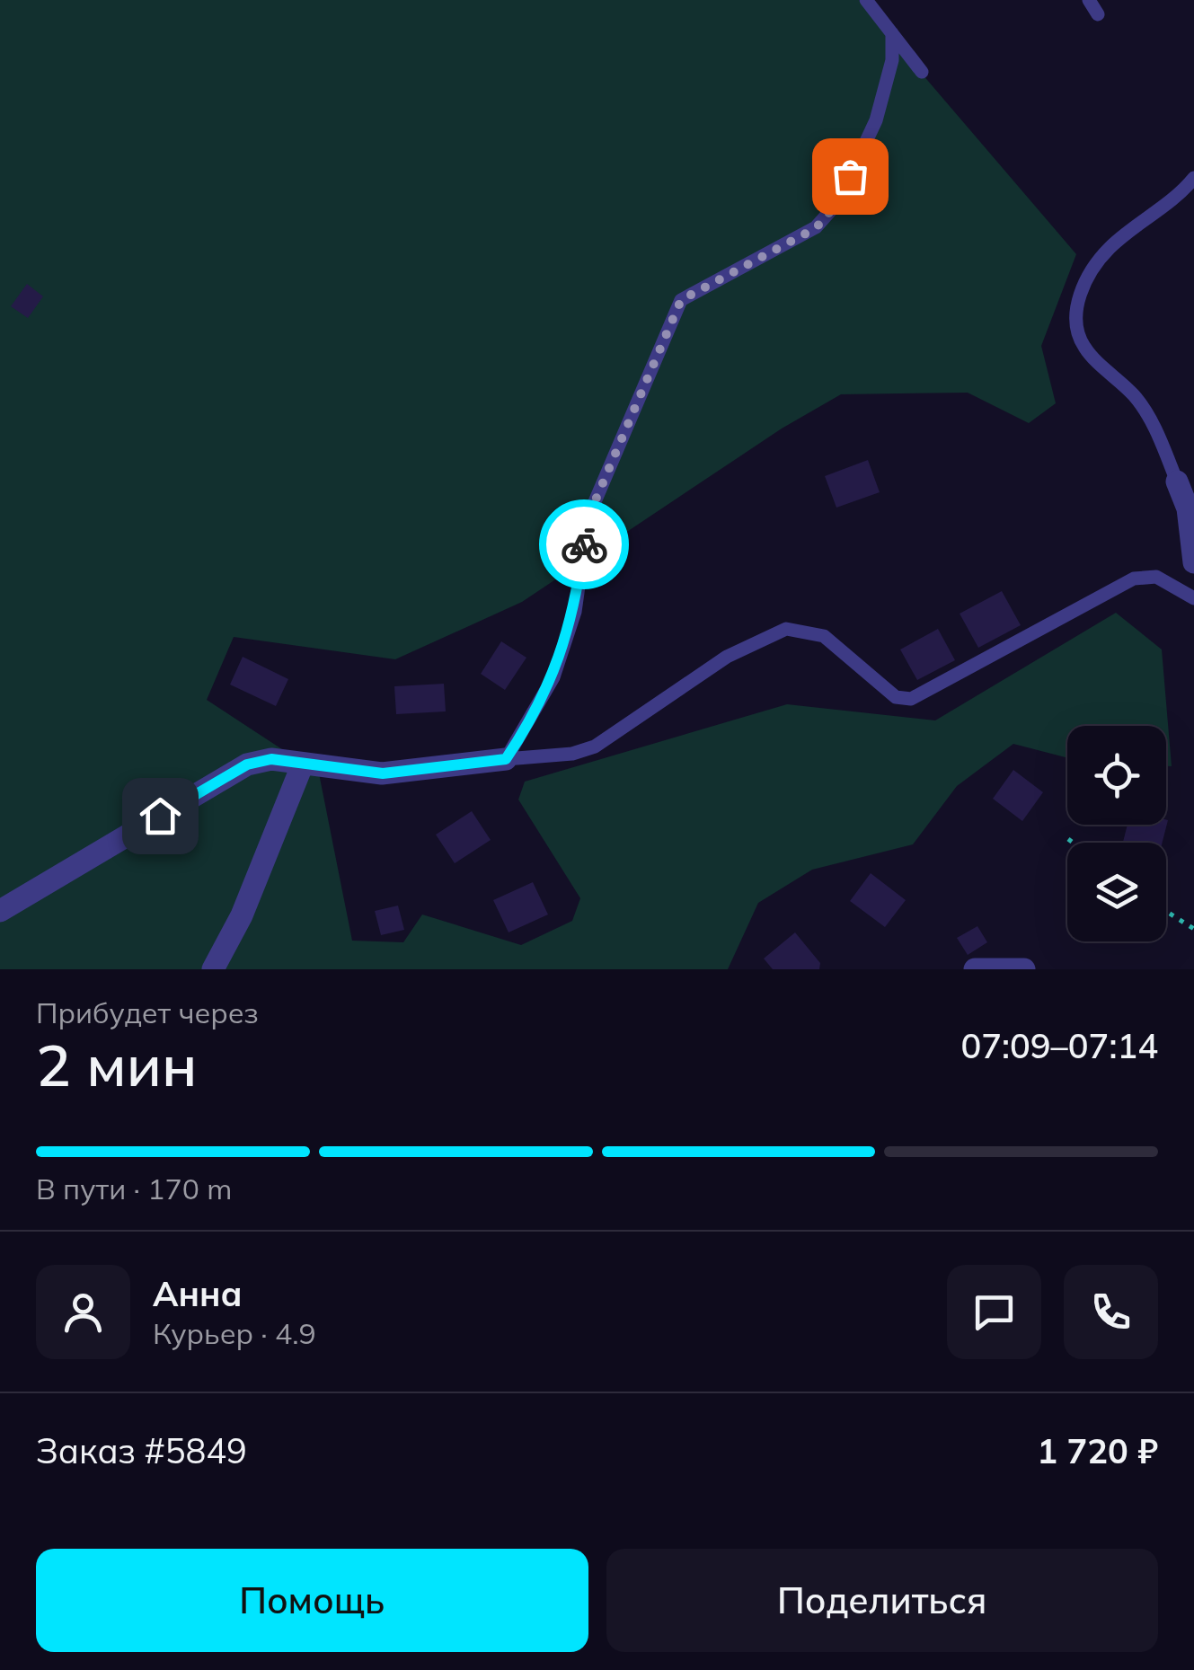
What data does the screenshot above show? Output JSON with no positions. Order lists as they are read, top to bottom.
{
  "page": {
    "heading": ["2 мин", "Прибудет через", "07:09–07:14"],
    "panel": [
      "Анна",
      "Курьер · 4.9",
      "Заказ #5849",
      "1 720 ₽"
    ],
    "bar": "В пути · 170 m",
    "buttons": ["Помощь", "Поделиться"]
  }
}
